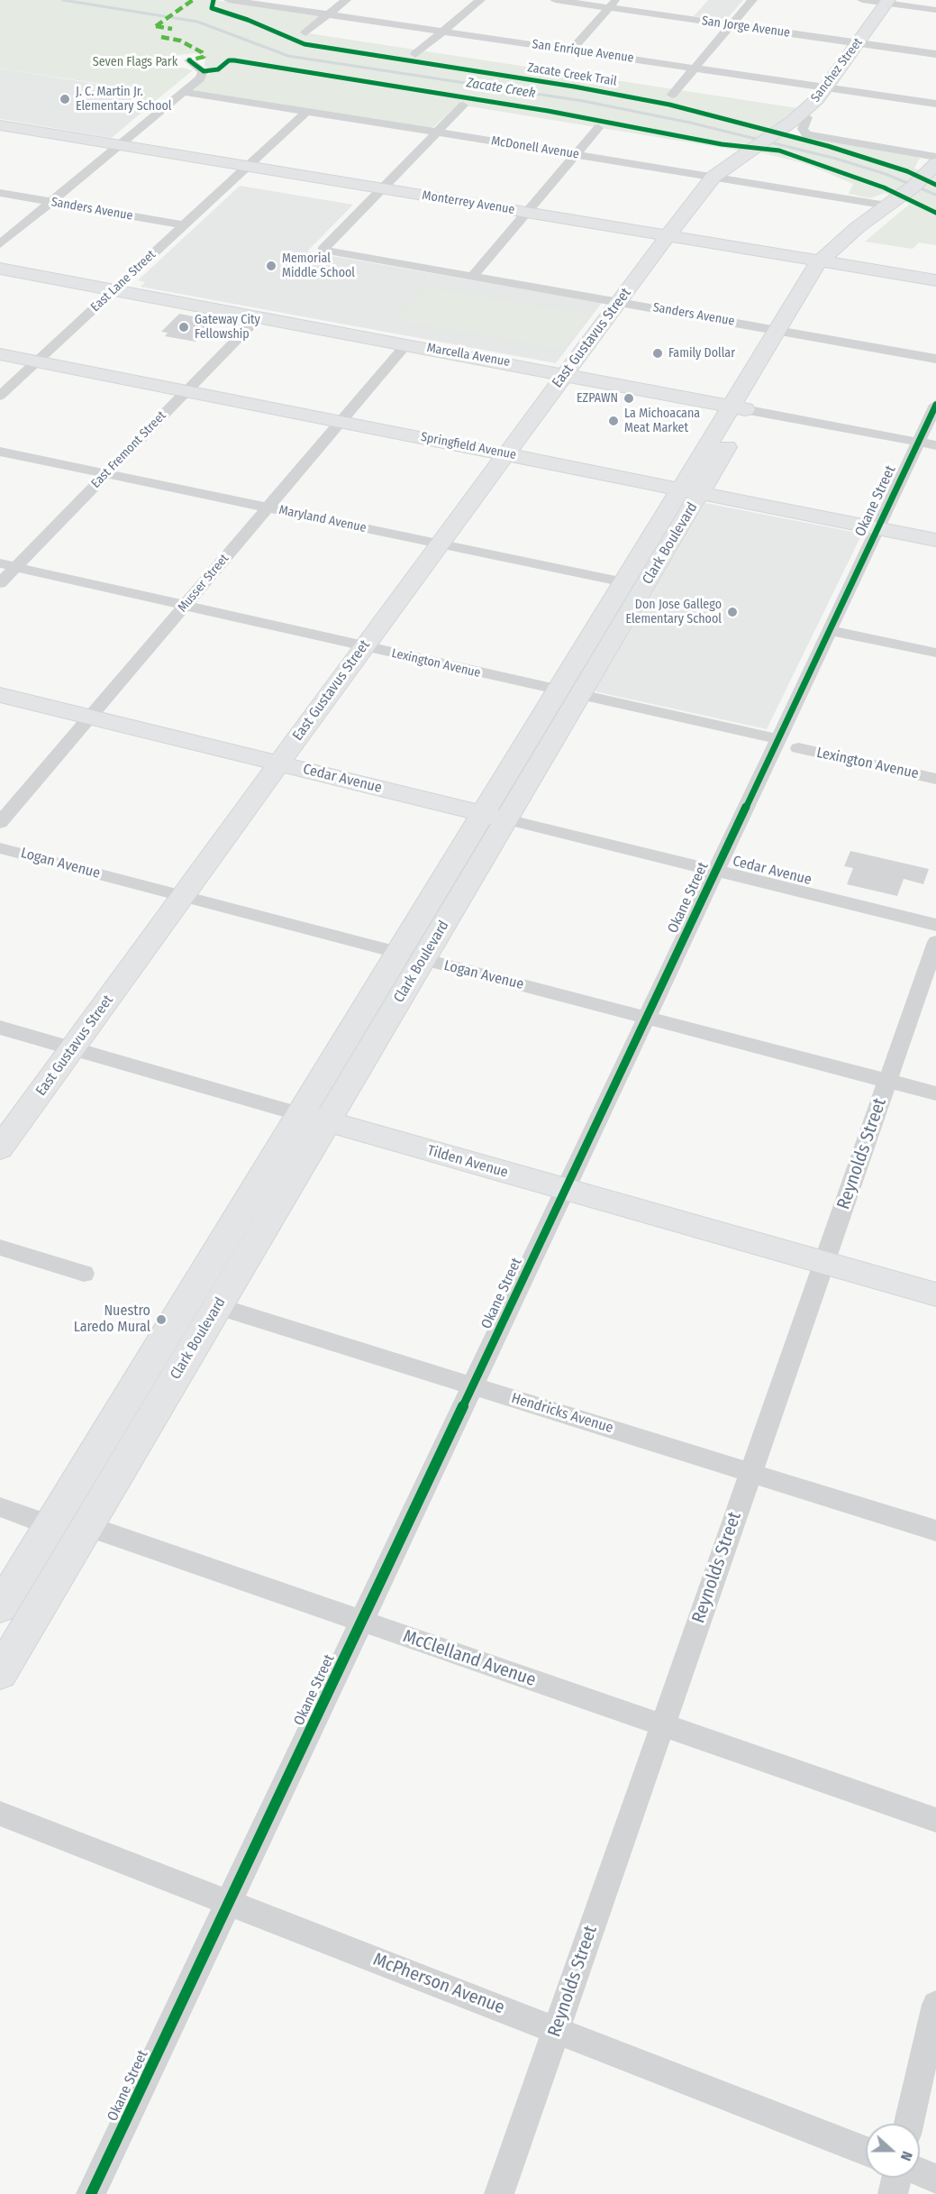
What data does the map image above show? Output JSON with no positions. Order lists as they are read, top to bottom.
{
  "streets": {
    "street": [
      "San Jorge Avenue",
      "San Enrique Avenue",
      "Sanchez Street",
      "McDonell Avenue",
      "Monterrey Avenue",
      "Sanders Avenue",
      "East Lane Street",
      "East Gustavus Street",
      "Marcella Avenue",
      "Springfield Avenue",
      "East Fremont Street",
      "Okane Street",
      "Maryland Avenue",
      "Clark Boulevard",
      "Musser Street",
      "Lexington Avenue",
      "Cedar Avenue",
      "Logan Avenue",
      "Reynolds Street",
      "Tilden Avenue",
      "Hendricks Avenue",
      "McClelland Avenue",
      "McPherson Avenue"
    ],
    "cycle path": ["Zacate Creek Trail"]
  },
  "crossings": [
    ["San Jorge Avenue", "Sanchez Street"],
    ["San Enrique Avenue", "Sanchez Street"],
    ["Sanchez Street", "McDonell Avenue"],
    ["Sanchez Street", "East Gustavus Street"],
    ["McDonell Avenue", "East Lane Street"],
    ["McDonell Avenue", "East Gustavus Street"],
    ["McDonell Avenue", "Clark Boulevard"],
    ["Monterrey Avenue", "Sanders Avenue"],
    ["Monterrey Avenue", "East Lane Street"],
    ["Monterrey Avenue", "East Gustavus Street"],
    ["Monterrey Avenue", "Clark Boulevard"],
    ["Sanders Avenue", "East Lane Street"],
    ["Sanders Avenue", "East Gustavus Street"],
    ["Sanders Avenue", "Clark Boulevard"],
    ["East Lane Street", "Marcella Avenue"],
    ["East Lane Street", "Springfield Avenue"],
    ["East Gustavus Street", "Marcella Avenue"],
    ["East Gustavus Street", "Springfield Avenue"],
    ["East Gustavus Street", "Maryland Avenue"],
    ["East Gustavus Street", "Lexington Avenue"],
    ["East Gustavus Street", "Cedar Avenue"],
    ["East Gustavus Street", "Logan Avenue"],
    ["East Gustavus Street", "Tilden Avenue"],
    ["Marcella Avenue", "East Fremont Street"],
    ["Marcella Avenue", "Okane Street"],
    ["Marcella Avenue", "Clark Boulevard"],
    ["Marcella Avenue", "Musser Street"],
    ["Springfield Avenue", "East Fremont Street"],
    ["Springfield Avenue", "Okane Street"],
    ["Springfield Avenue", "Clark Boulevard"],
    ["Springfield Avenue", "Musser Street"],
    ["East Fremont Street", "Maryland Avenue"],
    ["East Fremont Street", "Lexington Avenue"],
    ["Okane Street", "Lexington Avenue"],
    ["Okane Street", "Cedar Avenue"],
    ["Okane Street", "Logan Avenue"],
    ["Okane Street", "Tilden Avenue"],
    ["Okane Street", "Hendricks Avenue"],
    ["Okane Street", "McClelland Avenue"],
    ["Okane Street", "McPherson Avenue"],
    ["Maryland Avenue", "Clark Boulevard"],
    ["Maryland Avenue", "Musser Street"],
    ["Clark Boulevard", "Lexington Avenue"],
    ["Clark Boulevard", "Cedar Avenue"],
    ["Clark Boulevard", "Logan Avenue"],
    ["Clark Boulevard", "Tilden Avenue"],
    ["Clark Boulevard", "Hendricks Avenue"],
    ["Clark Boulevard", "McClelland Avenue"],
    ["Musser Street", "Lexington Avenue"],
    ["Musser Street", "Cedar Avenue"],
    ["Logan Avenue", "Reynolds Street"],
    ["Reynolds Street", "Tilden Avenue"],
    ["Reynolds Street", "Hendricks Avenue"],
    ["Reynolds Street", "McClelland Avenue"],
    ["Reynolds Street", "McPherson Avenue"]
  ],
  "water": ["Zacate Creek"],
  "parks": ["Seven Flags Park"],
  "places": [
    "J. C. Martin Jr. Elementary School",
    "Memorial Middle School",
    "Gateway City Fellowship",
    "Family Dollar",
    "EZPAWN",
    "La Michoacana Meat Market",
    "Don Jose Gallego Elementary School",
    "Nuestro Laredo Mural"
  ],
  "north": "right"
}
